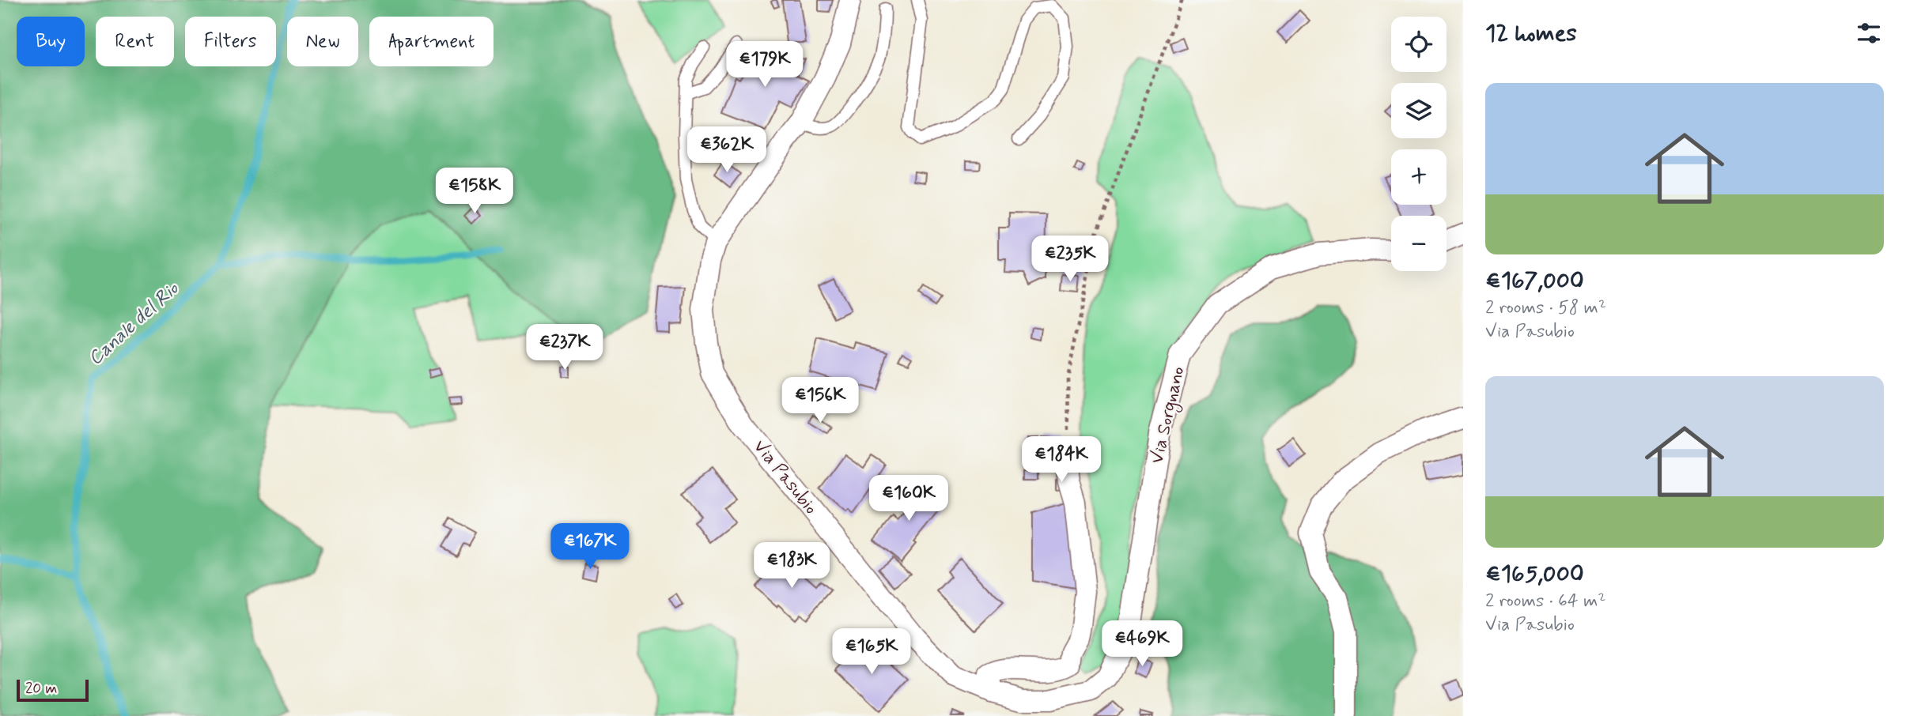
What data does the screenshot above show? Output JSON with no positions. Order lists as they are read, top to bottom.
{
  "streets": {
    "street": ["Via Sorgnano", "Via Pasubio"]
  },
  "crossings": [
    ["Via Sorgnano", "Via Pasubio"]
  ],
  "water": ["Canale del Rio"],
  "scale_bar": "20 m",
  "page": {
    "heading": "12 homes",
    "map_buttons": ["+", "−"],
    "chip": [
      "Buy",
      "Rent",
      "Filters",
      "New",
      "Apartment"
    ],
    "price": [
      "€179K",
      "€362K",
      "€158K",
      "€235K",
      "€237K",
      "€156K",
      "€184K",
      "€160K",
      "€167K",
      "€183K",
      "€469K",
      "€165K"
    ],
    "list": [
      {
        "name": "€167,000",
        "note": "2 rooms · 58 m² · Via Pasubio"
      },
      {
        "name": "€165,000",
        "note": "2 rooms · 64 m² · Via Pasubio"
      }
    ],
    "scale": "20 m"
  }
}
